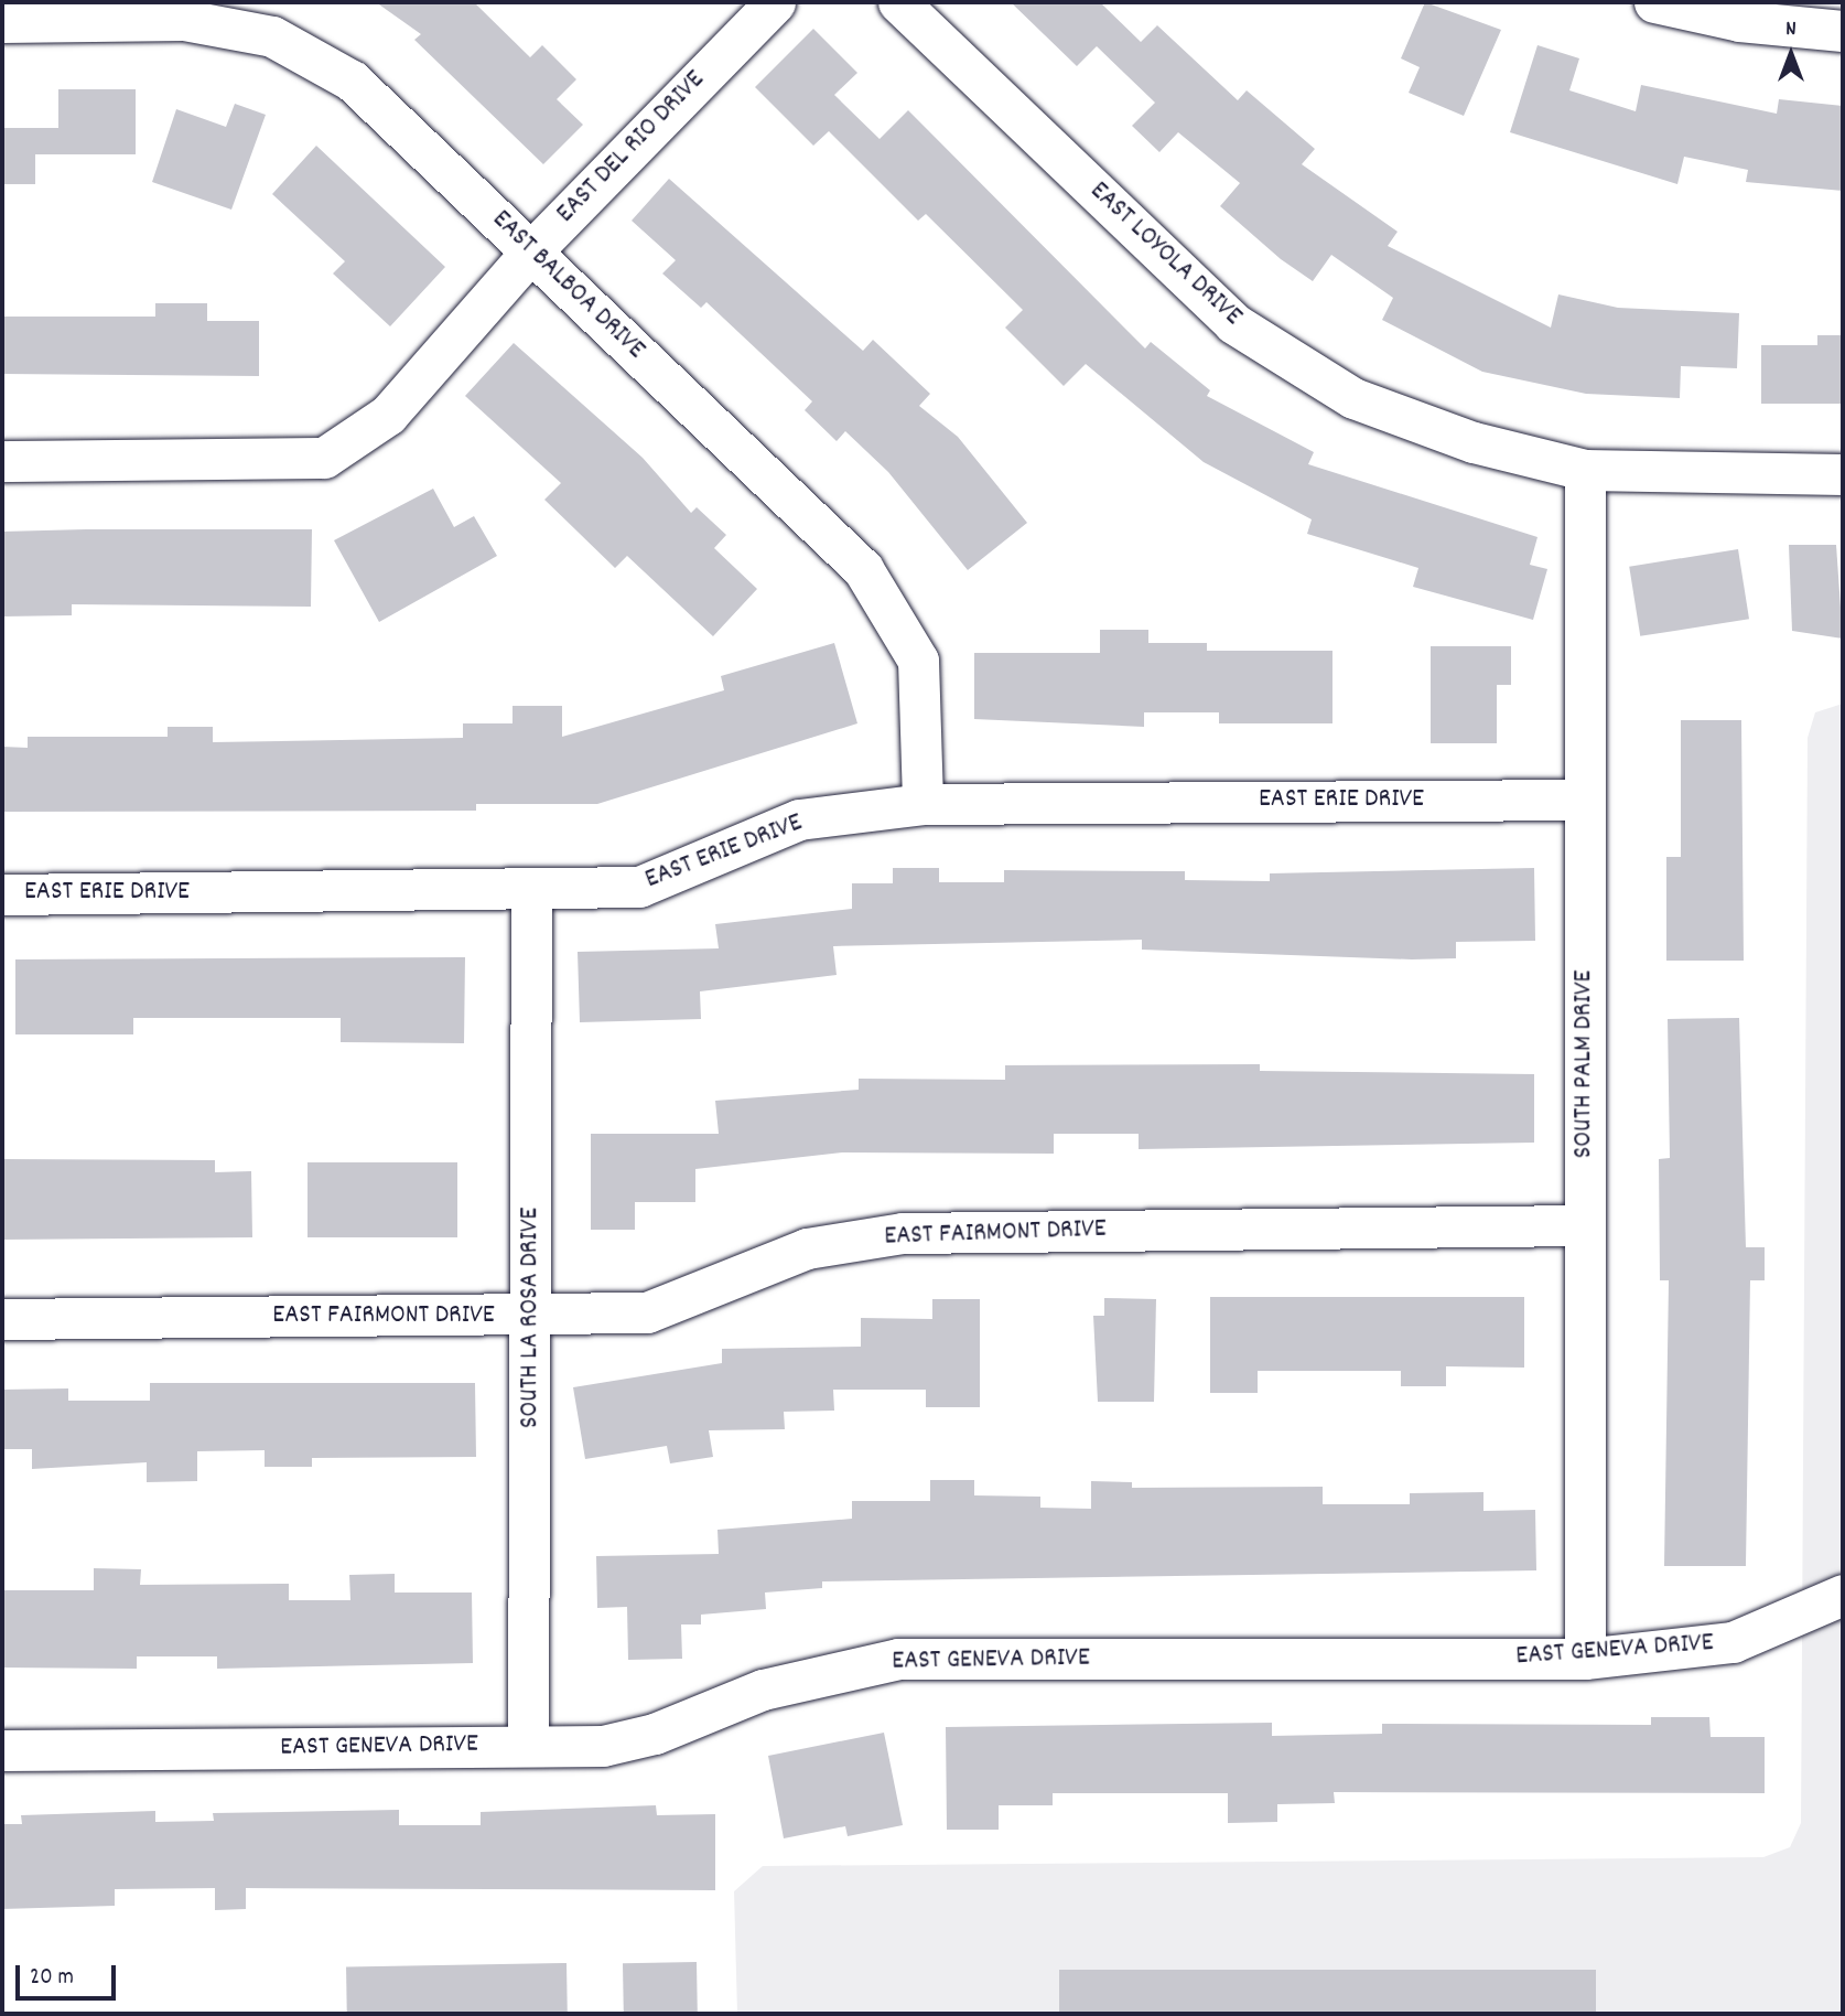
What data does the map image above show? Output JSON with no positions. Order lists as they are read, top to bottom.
{
  "streets": {
    "street": [
      "EAST DEL RIO DRIVE",
      "EAST LOYOLA DRIVE",
      "EAST BALBOA DRIVE",
      "EAST ERIE DRIVE",
      "SOUTH PALM DRIVE",
      "EAST FAIRMONT DRIVE",
      "SOUTH LA ROSA DRIVE",
      "EAST GENEVA DRIVE"
    ]
  },
  "crossings": [
    ["EAST DEL RIO DRIVE", "EAST BALBOA DRIVE"],
    ["EAST LOYOLA DRIVE", "SOUTH PALM DRIVE"],
    ["EAST BALBOA DRIVE", "EAST ERIE DRIVE"],
    ["EAST ERIE DRIVE", "SOUTH PALM DRIVE"],
    ["EAST ERIE DRIVE", "SOUTH LA ROSA DRIVE"],
    ["SOUTH PALM DRIVE", "EAST FAIRMONT DRIVE"],
    ["SOUTH PALM DRIVE", "EAST GENEVA DRIVE"],
    ["EAST FAIRMONT DRIVE", "SOUTH LA ROSA DRIVE"],
    ["SOUTH LA ROSA DRIVE", "EAST GENEVA DRIVE"]
  ],
  "scale_bar": "20 m",
  "north": "top"
}
